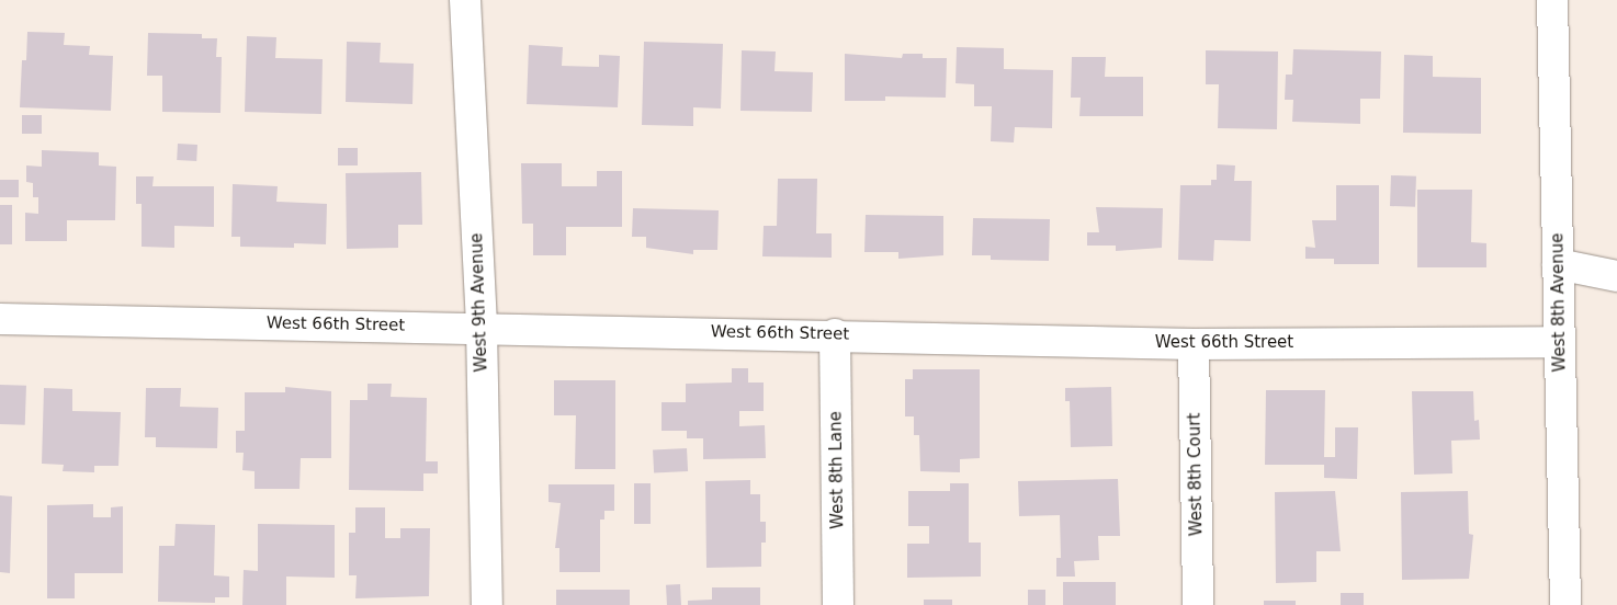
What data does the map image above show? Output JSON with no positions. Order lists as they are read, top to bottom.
{
  "streets": {
    "street": [
      "West 9th Avenue",
      "West 8th Avenue",
      "West 66th Street",
      "West 8th Lane",
      "West 8th Court"
    ]
  },
  "crossings": [
    ["West 9th Avenue", "West 66th Street"],
    ["West 8th Avenue", "West 66th Street"],
    ["West 66th Street", "West 8th Lane"],
    ["West 66th Street", "West 8th Court"]
  ]
}
